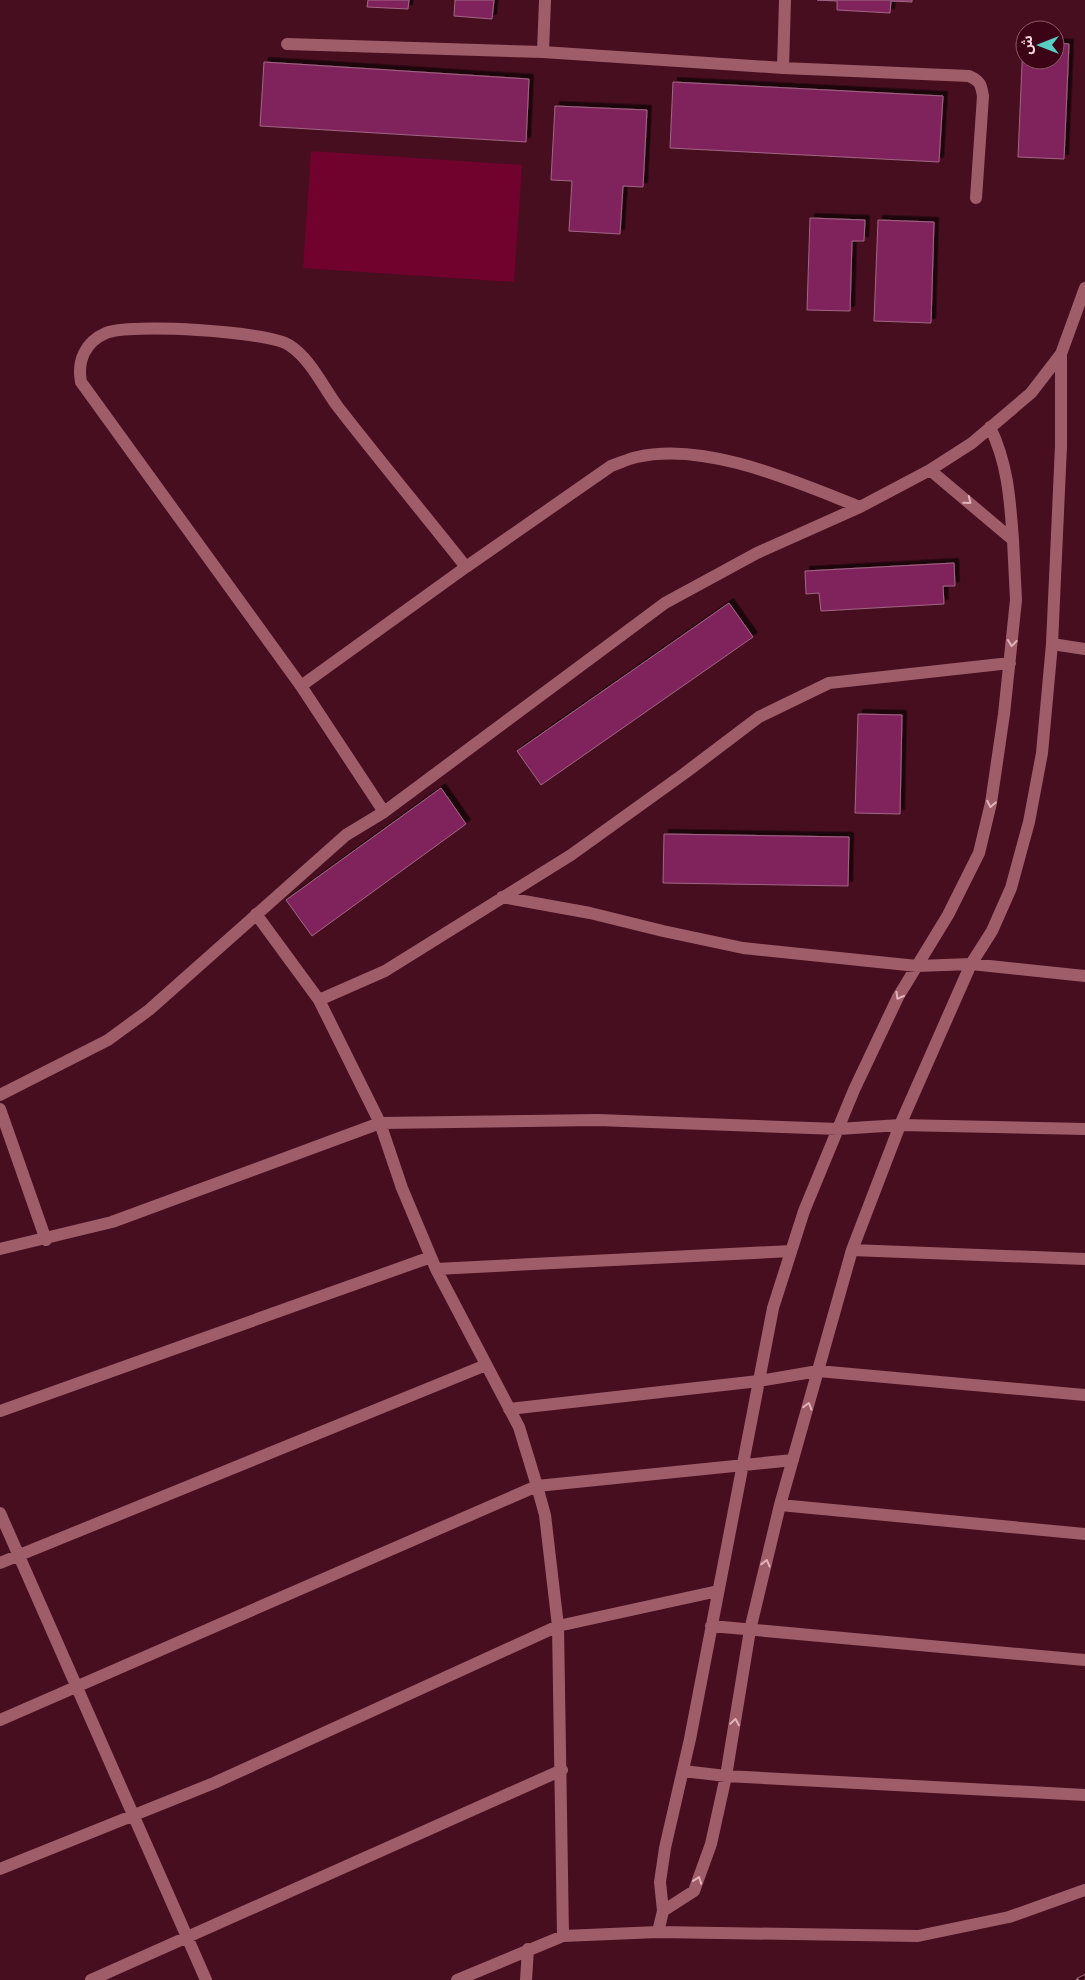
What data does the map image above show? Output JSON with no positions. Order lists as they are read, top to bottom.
{
  "north": "left"
}
